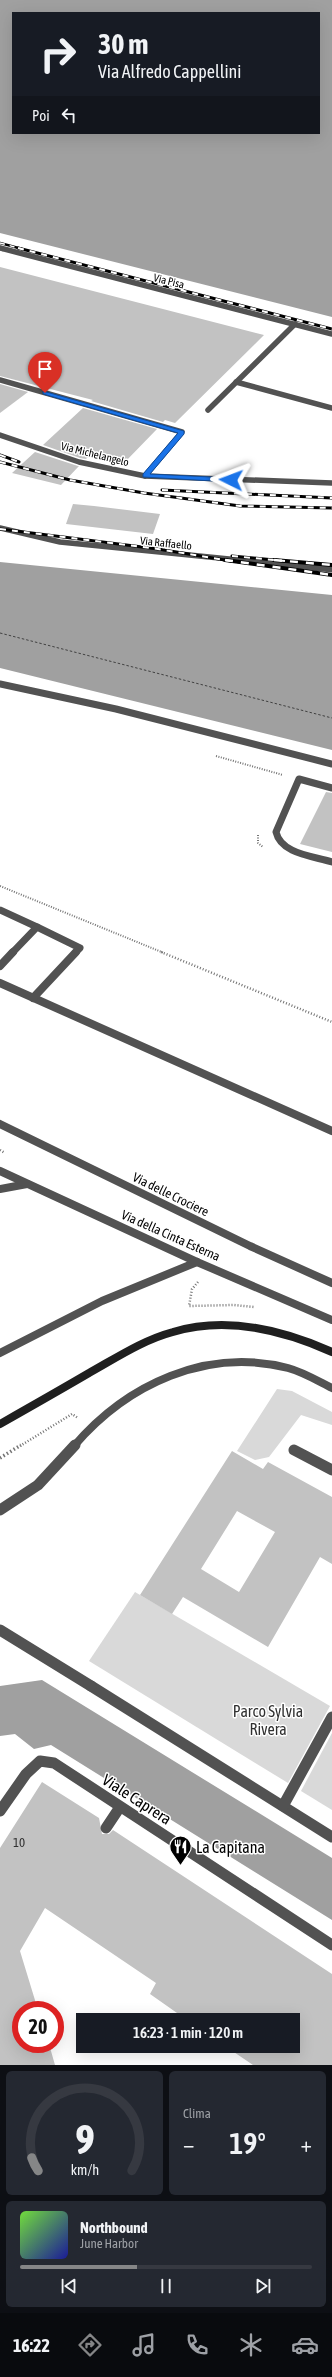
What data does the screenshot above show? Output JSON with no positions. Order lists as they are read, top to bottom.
{
  "streets": {
    "street": [
      "Via Pisa",
      "Via Michelangelo",
      "Via Raffaello",
      "Via delle Crociere",
      "Via della Cinta Esterna",
      "Viale Caprera"
    ]
  },
  "parks": ["Parco Sylvia Rivera"],
  "places": {
    "restaurant": ["La Capitana"]
  },
  "house_numbers": ["10"],
  "page": {
    "turn": ["30 m", "Via Alfredo Cappellini"],
    "then": "Poi",
    "limit": "20",
    "trip": "16:23 · 1 min · 120 m",
    "tile": "Clima",
    "heat": ["−", "19°", "+"],
    "song": ["Northbound", "June Harbor"],
    "tabs": "16:22",
    "gauge": ["9", "km/h"]
  }
}
